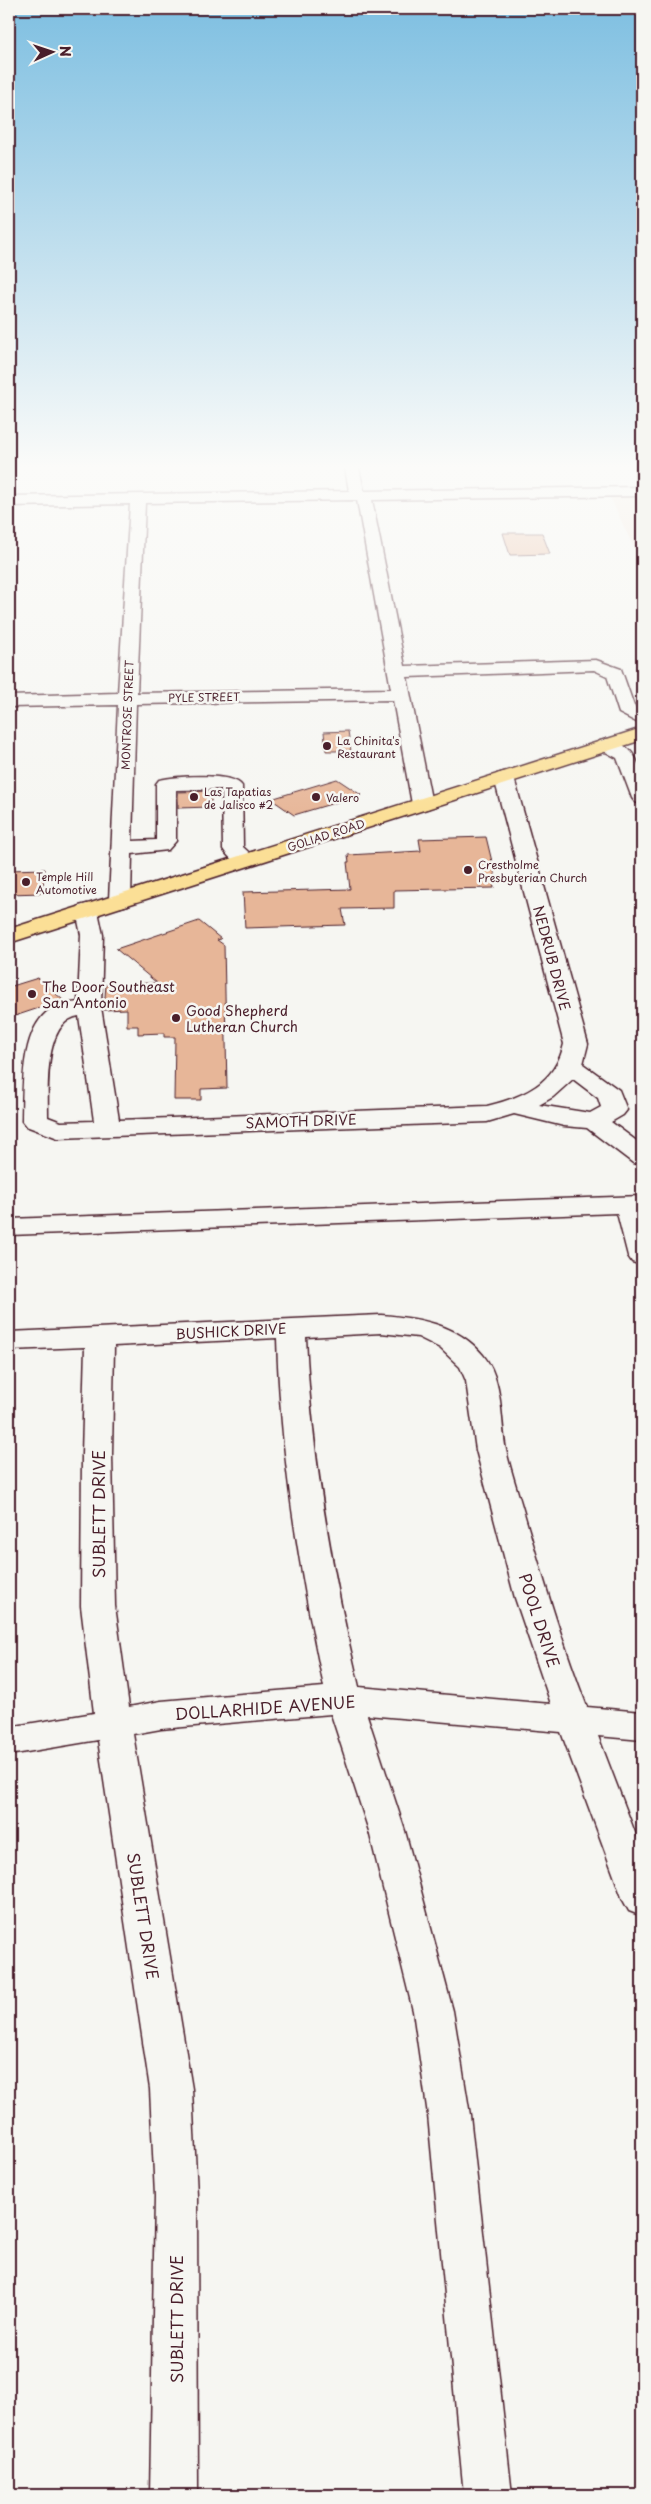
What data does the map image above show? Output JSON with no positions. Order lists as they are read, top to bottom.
{
  "streets": {
    "main road": ["GOLIAD ROAD"],
    "street": [
      "PYLE STREET",
      "MONTROSE STREET",
      "NEDRUB DRIVE",
      "SAMOTH DRIVE",
      "BUSHICK DRIVE",
      "SUBLETT DRIVE",
      "POOL DRIVE",
      "DOLLARHIDE AVENUE"
    ]
  },
  "crossings": [
    ["PYLE STREET", "MONTROSE STREET"],
    ["MONTROSE STREET", "GOLIAD ROAD"],
    ["GOLIAD ROAD", "NEDRUB DRIVE"],
    ["NEDRUB DRIVE", "SAMOTH DRIVE"],
    ["BUSHICK DRIVE", "SUBLETT DRIVE"],
    ["BUSHICK DRIVE", "POOL DRIVE"],
    ["SUBLETT DRIVE", "DOLLARHIDE AVENUE"],
    ["POOL DRIVE", "DOLLARHIDE AVENUE"]
  ],
  "places": [
    "La Chinita's Restaurant",
    "Las Tapatias de Jalisco #2",
    "Valero",
    "Crestholme Presbyterian Church",
    "Temple Hill Automotive",
    "The Door Southeast San Antonio",
    "Good Shepherd Lutheran Church"
  ],
  "north": "right"
}
